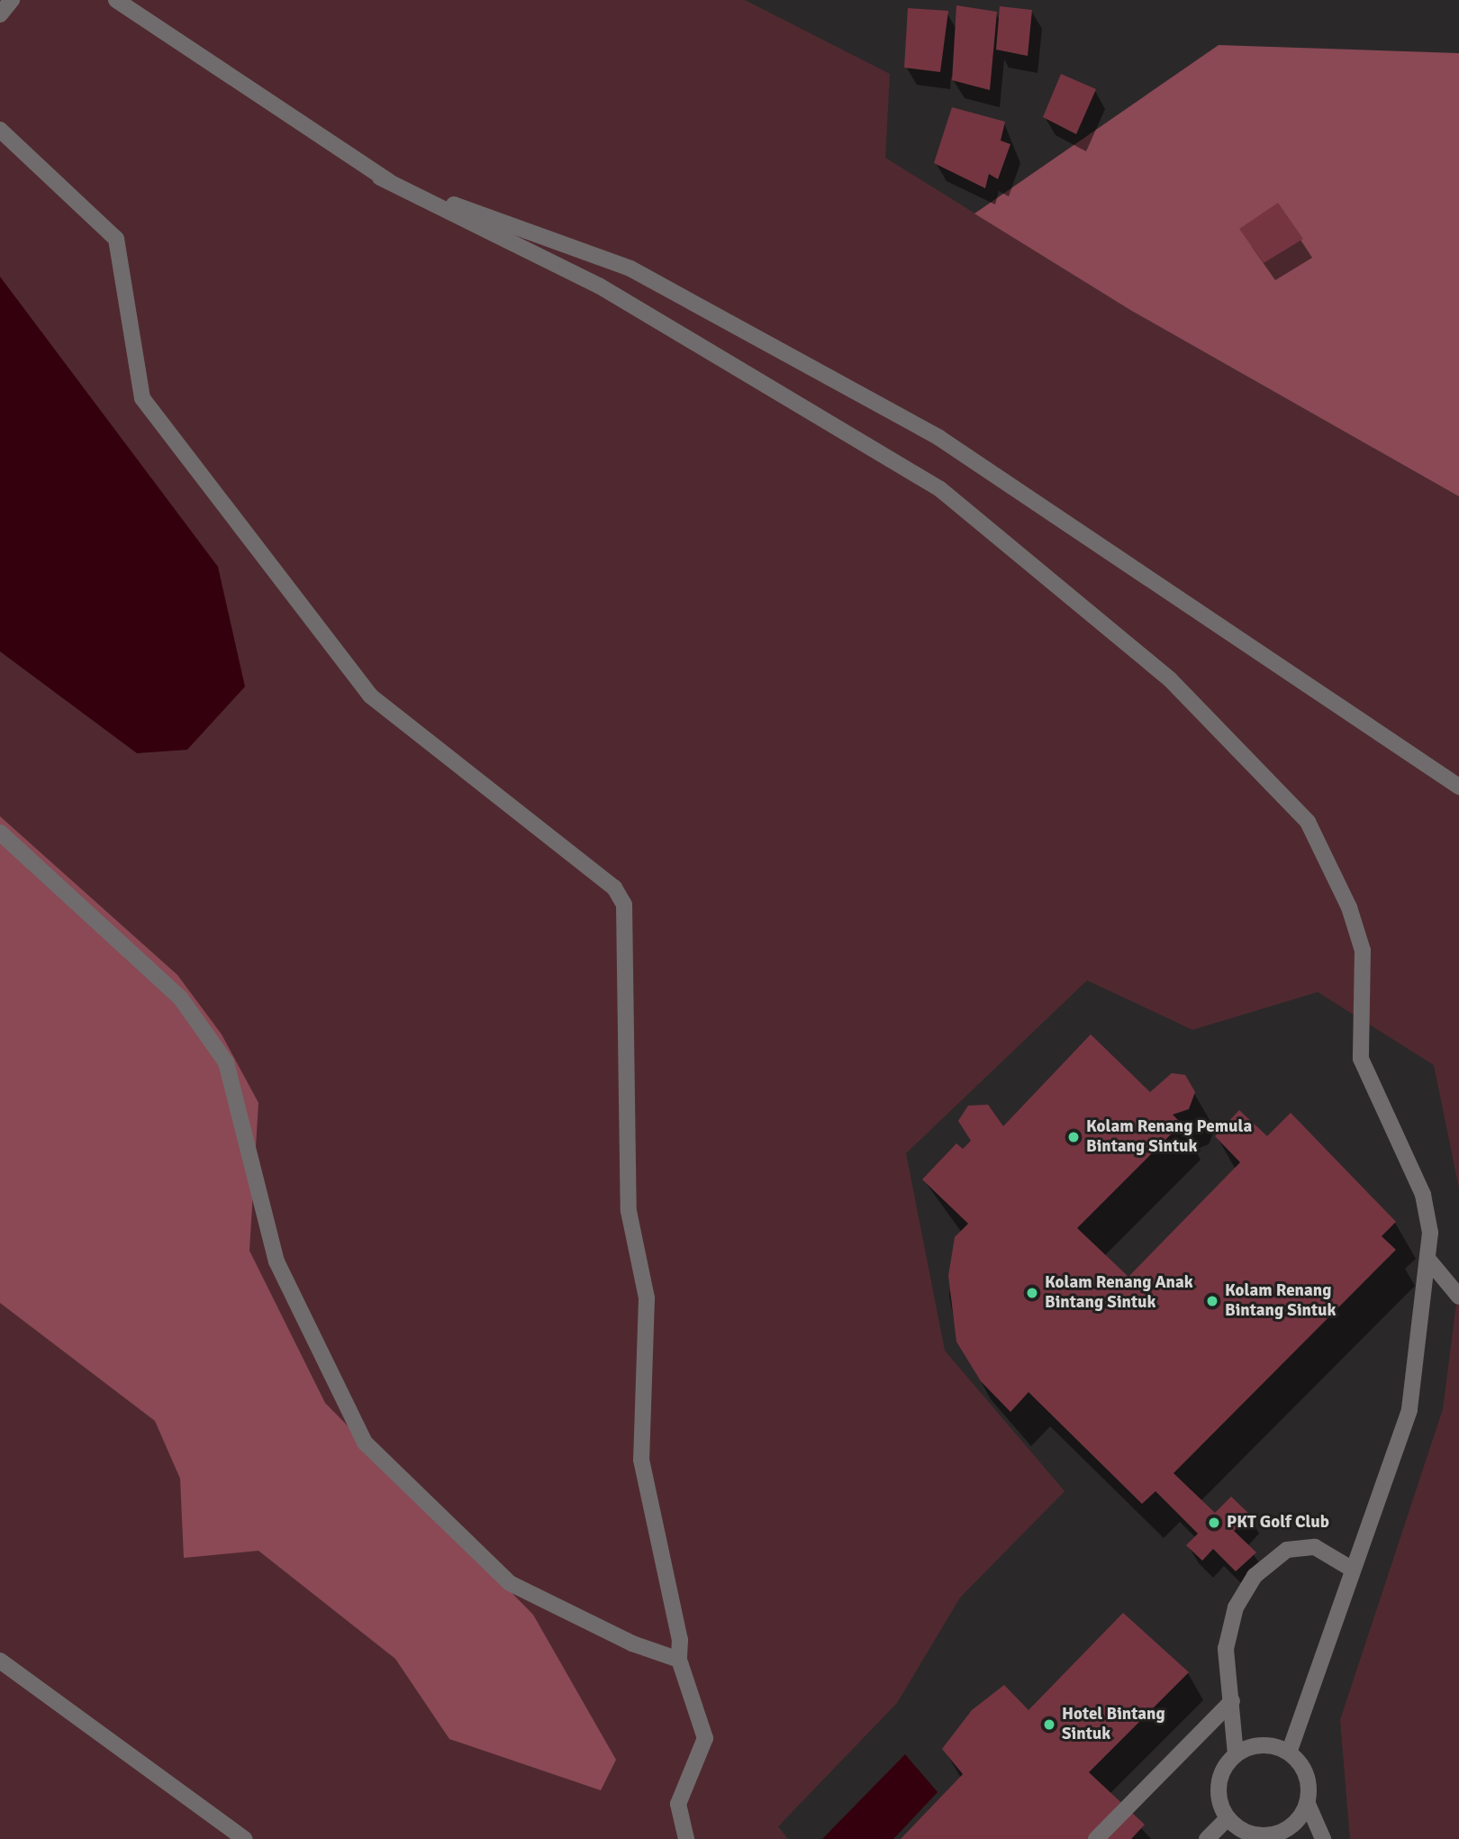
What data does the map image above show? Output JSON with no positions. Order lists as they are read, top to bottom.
{
  "places": [
    "Kolam Renang Pemula Bintang Sintuk",
    "Kolam Renang Anak Bintang Sintuk",
    "Kolam Renang Bintang Sintuk",
    "PKT Golf Club",
    "Hotel Bintang Sintuk"
  ]
}
